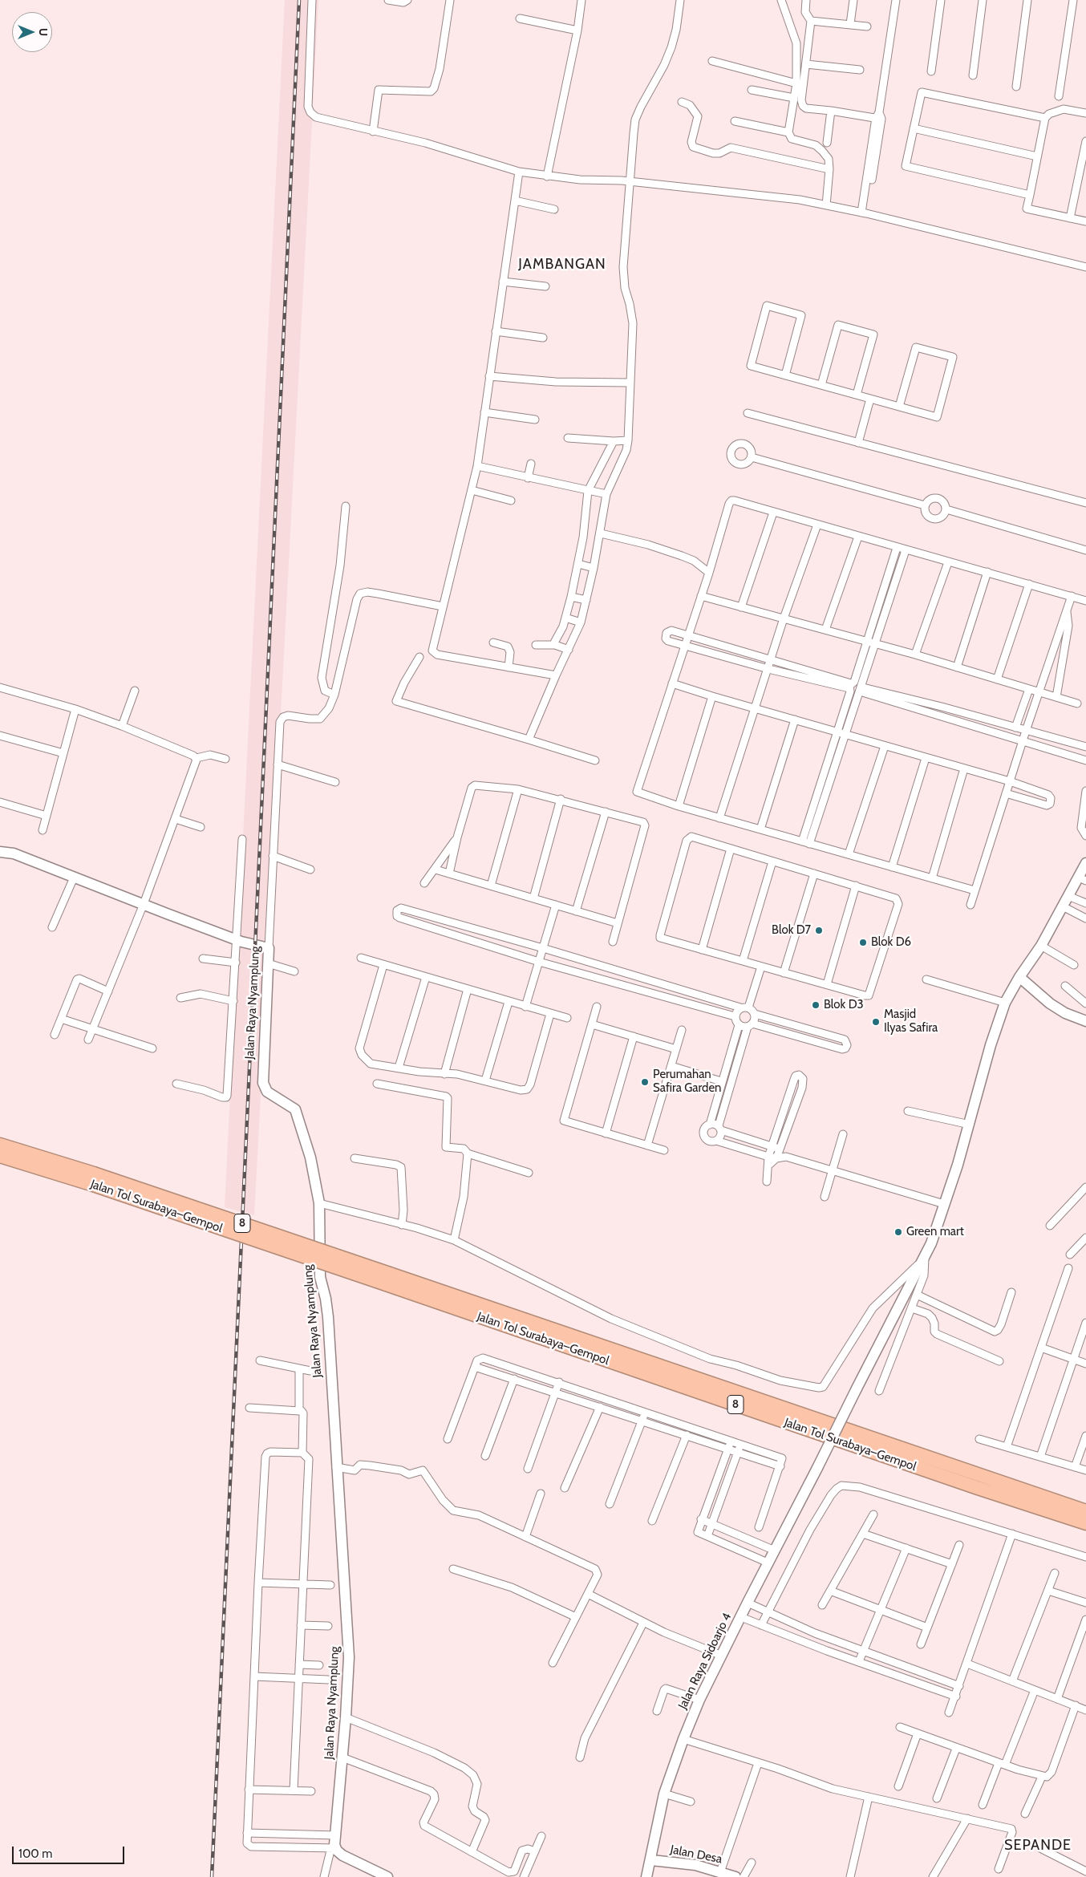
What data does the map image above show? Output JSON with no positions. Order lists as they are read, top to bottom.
{
  "streets": {
    "highway": ["Jalan Tol Surabaya–Gempol", "8"],
    "street": ["Jalan Raya Nyamplung", "Jalan Raya Sidoarjo 4", "Jalan Desa"]
  },
  "crossings": [
    ["Jalan Raya Sidoarjo 4", "Jalan Desa"]
  ],
  "districts": ["JAMBANGAN", "SEPANDE"],
  "places": [
    "Blok D7",
    "Blok D6",
    "Blok D3",
    "Masjid Ilyas Safira",
    "Perumahan Safira Garden",
    "Green mart"
  ],
  "scale_bar": "100 m",
  "north": "right"
}
